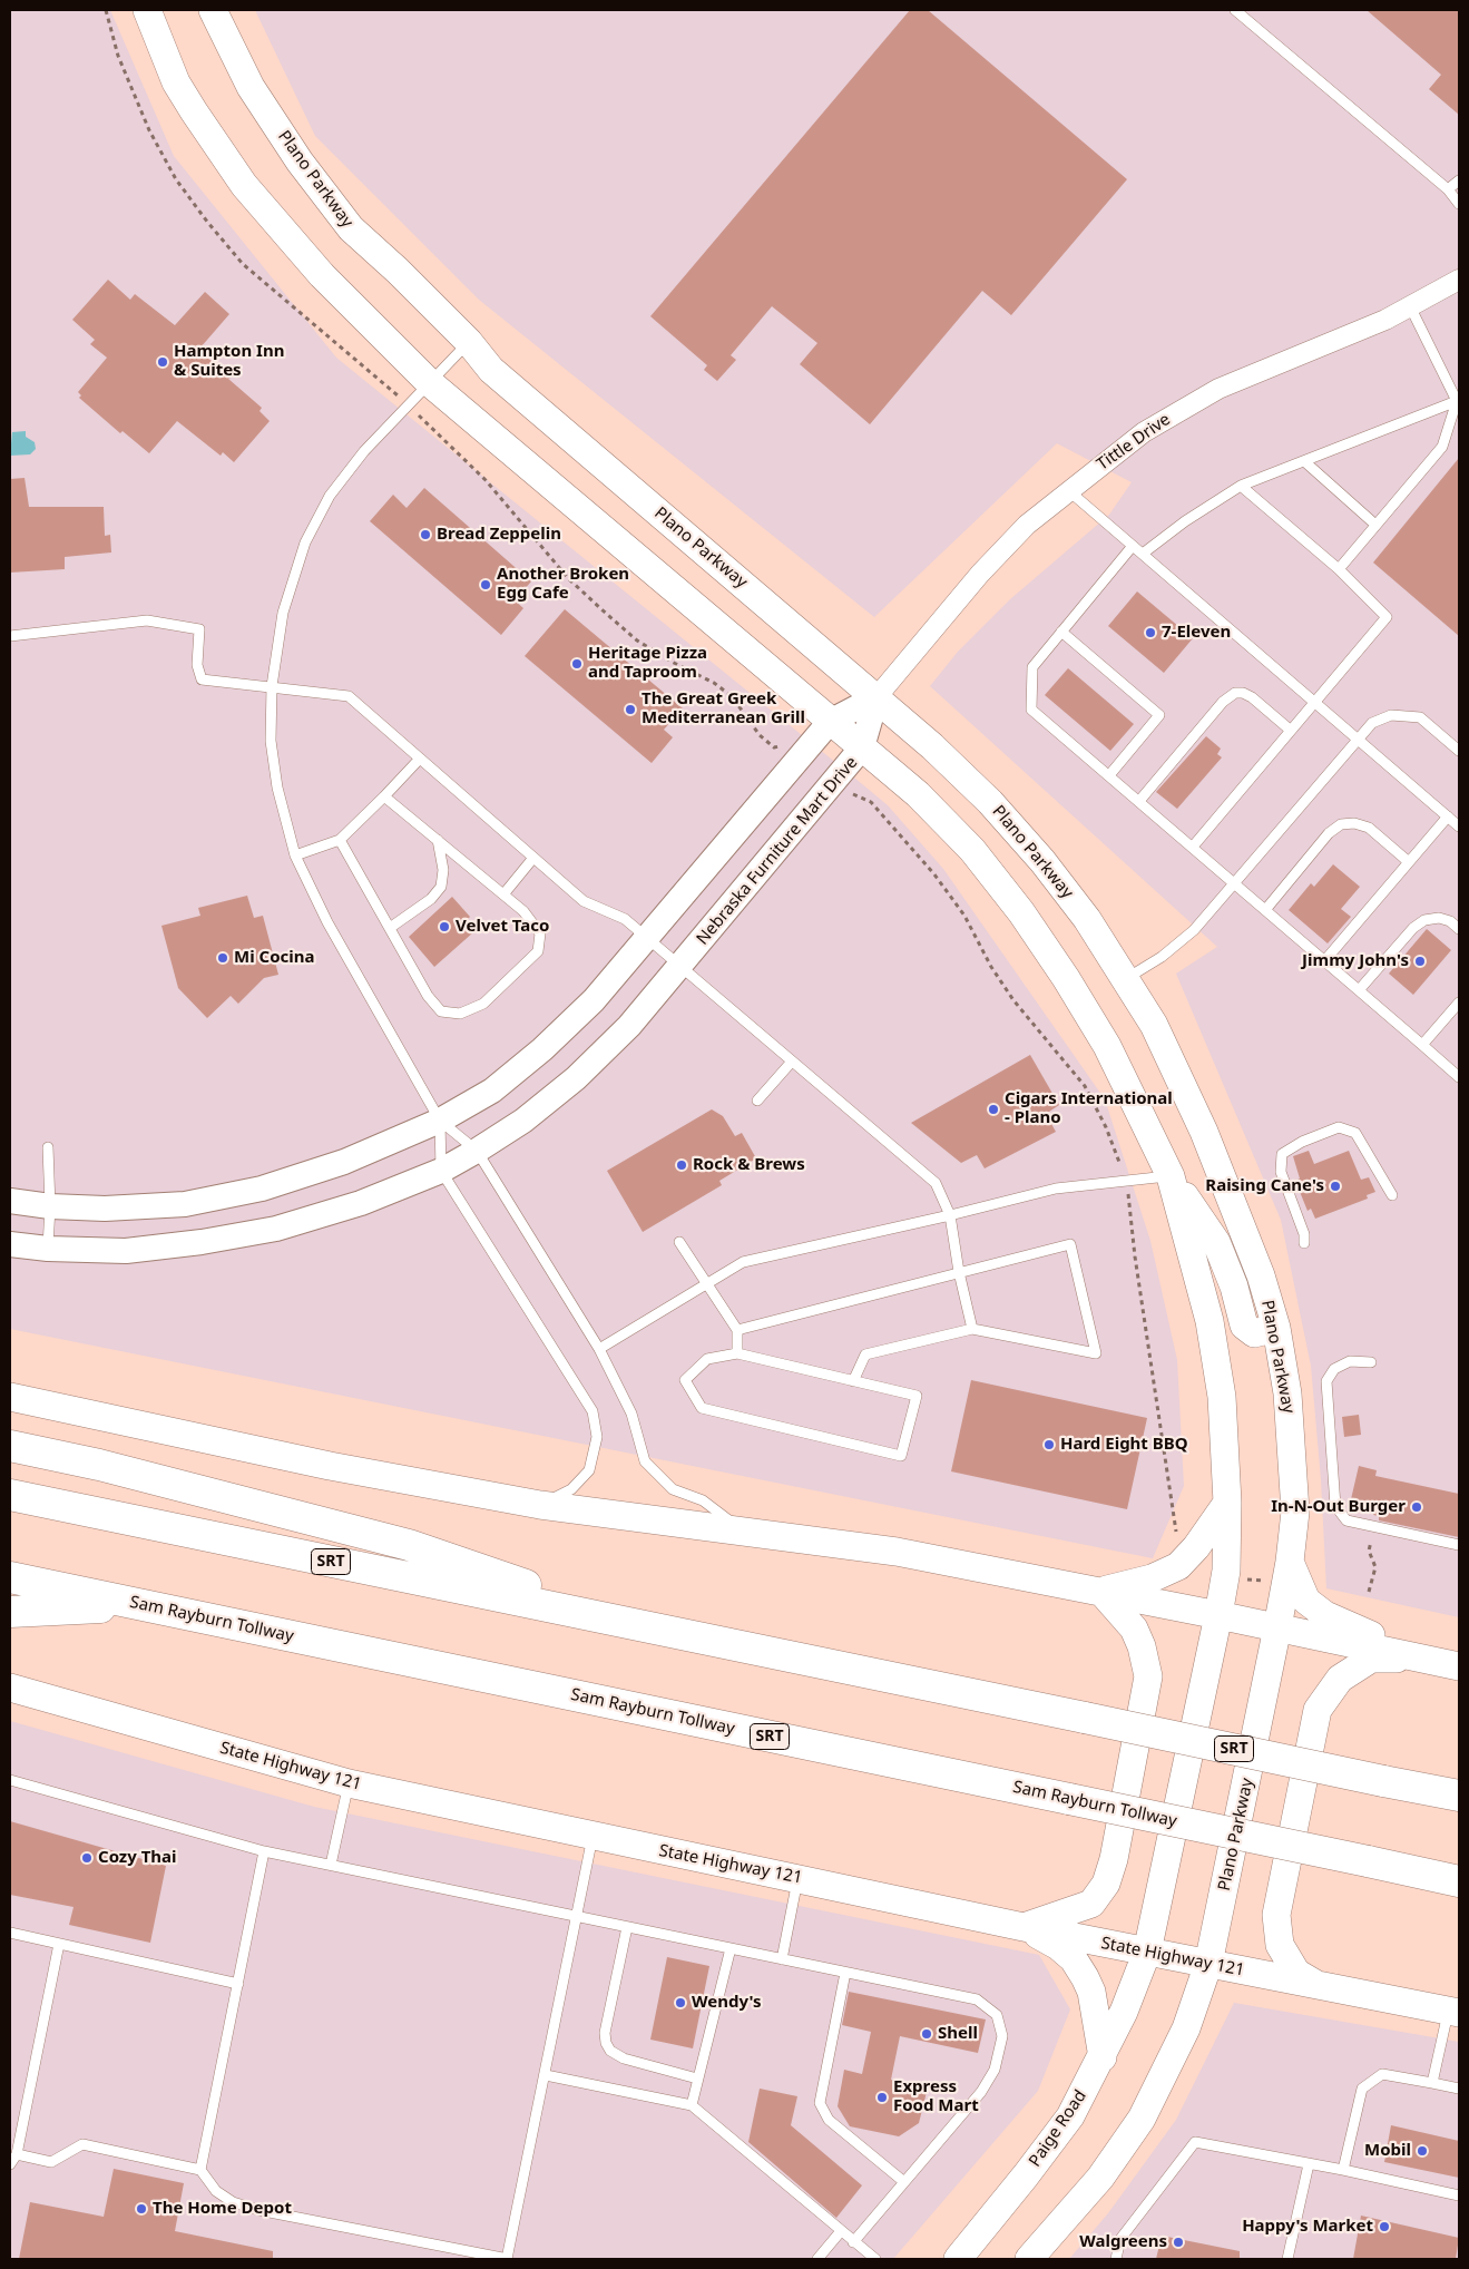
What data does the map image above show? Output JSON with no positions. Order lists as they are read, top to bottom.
{
  "streets": {
    "highway": ["SRT", "Sam Rayburn Tollway"],
    "main road": ["Plano Parkway", "State Highway 121", "Paige Road"],
    "street": ["Tittle Drive", "Nebraska Furniture Mart Drive"]
  },
  "crossings": [
    ["Plano Parkway", "Tittle Drive"],
    ["Plano Parkway", "Nebraska Furniture Mart Drive"],
    ["Plano Parkway", "State Highway 121"],
    ["Tittle Drive", "Nebraska Furniture Mart Drive"],
    ["State Highway 121", "Paige Road"]
  ],
  "places": [
    "Hampton Inn & Suites",
    "Bread Zeppelin",
    "Another Broken Egg Cafe",
    "7-Eleven",
    "Heritage Pizza and Taproom",
    "The Great Greek Mediterranean Grill",
    "Velvet Taco",
    "Mi Cocina",
    "Jimmy John's",
    "Cigars International - Plano",
    "Rock & Brews",
    "Raising Cane's",
    "Hard Eight BBQ",
    "In-N-Out Burger",
    "Cozy Thai",
    "Wendy's",
    "Shell",
    "Express Food Mart",
    "Mobil",
    "The Home Depot",
    "Happy's Market",
    "Walgreens"
  ]
}
